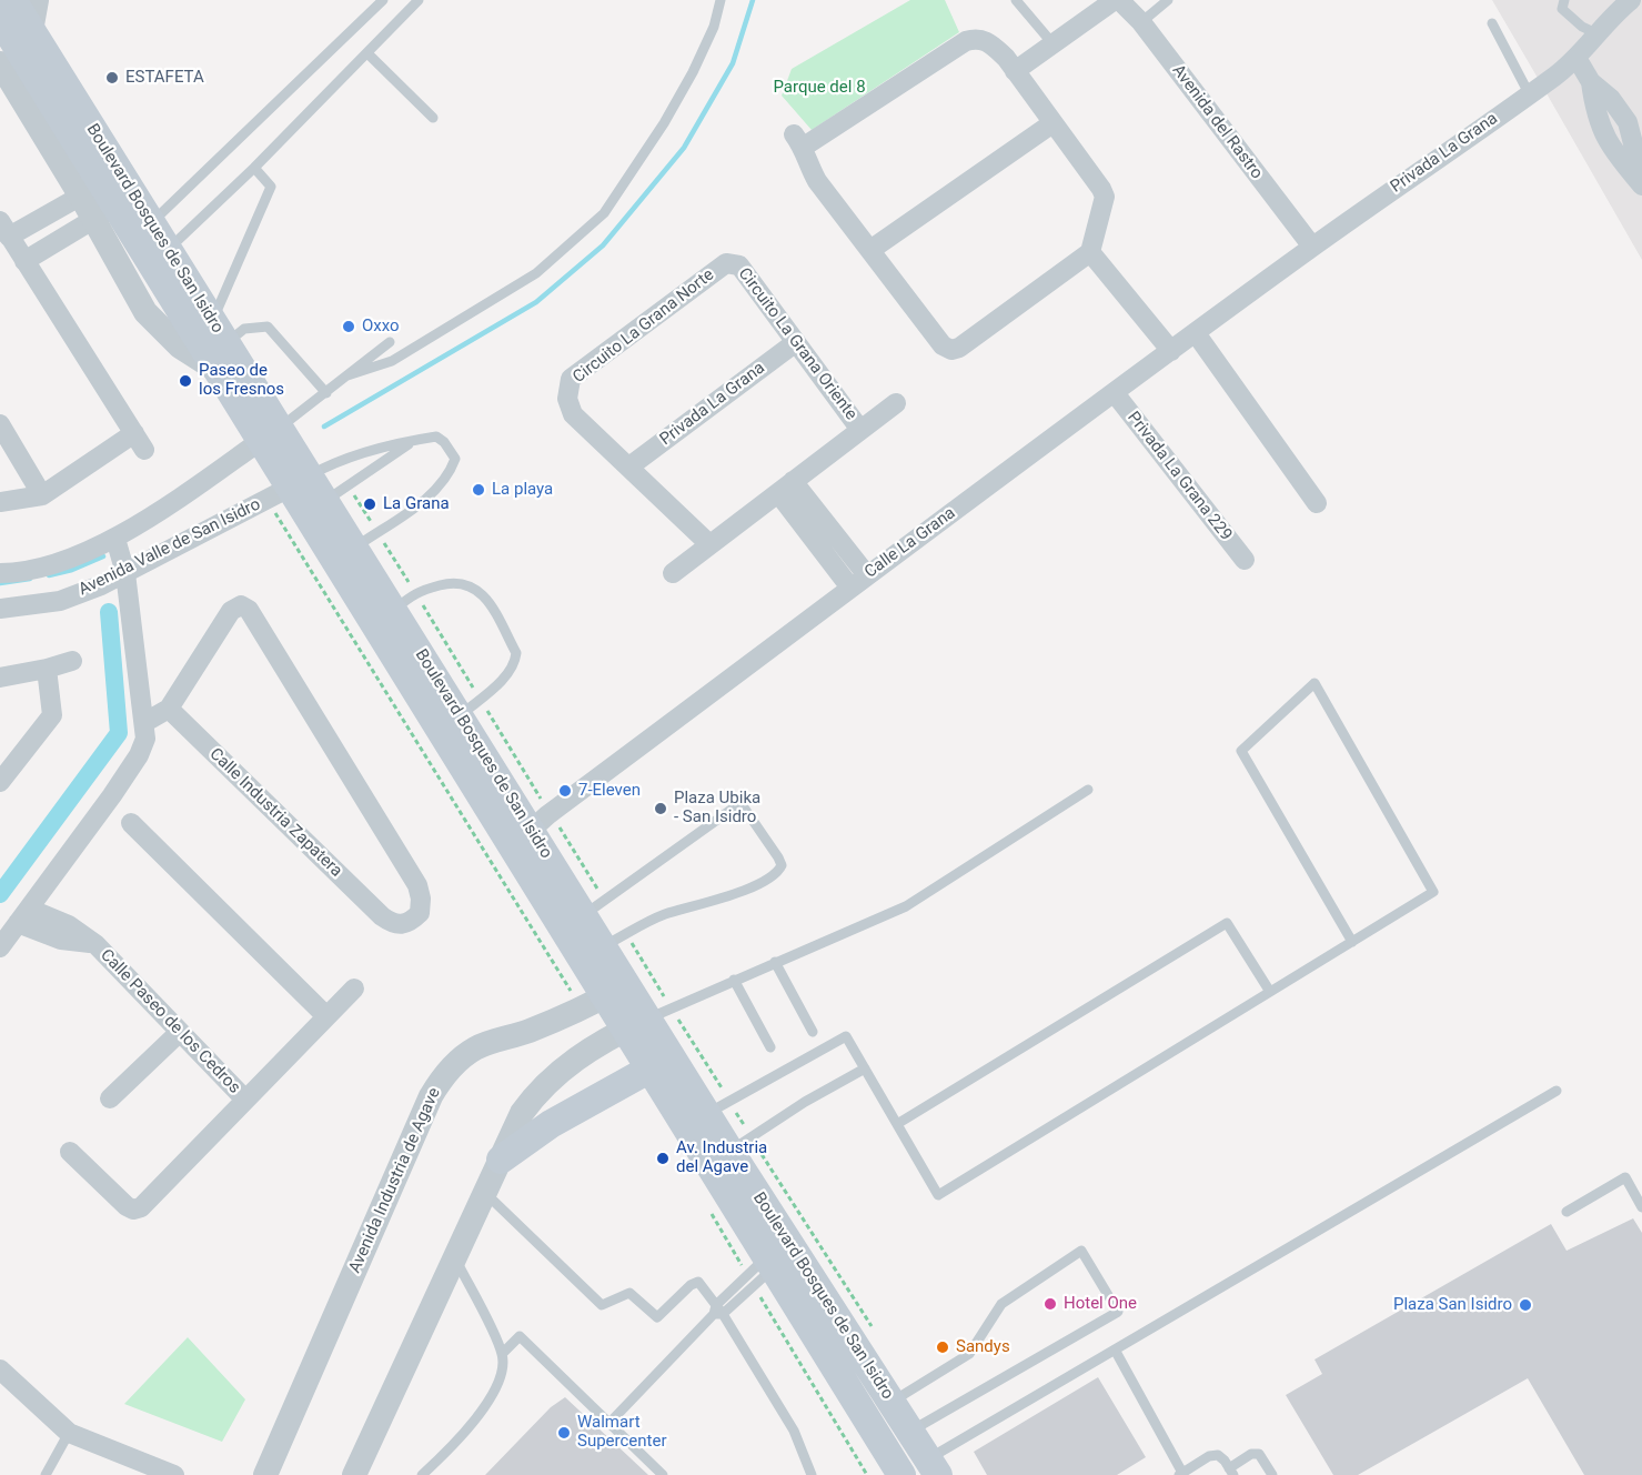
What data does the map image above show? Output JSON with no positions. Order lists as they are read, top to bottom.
{
  "streets": {
    "main road": ["Boulevard Bosques de San Isidro"],
    "street": [
      "Avenida del Rastro",
      "Privada La Grana",
      "Circuito La Grana Norte",
      "Circuito La Grana Oriente",
      "Privada La Grana 229",
      "Calle La Grana",
      "Avenida Valle de San Isidro",
      "Calle Industria Zapatera",
      "Calle Paseo de los Cedros",
      "Avenida Industria de Agave"
    ]
  },
  "crossings": [
    ["Avenida del Rastro", "Privada La Grana"],
    ["Avenida del Rastro", "Calle La Grana"],
    ["Privada La Grana", "Circuito La Grana Norte"],
    ["Privada La Grana", "Circuito La Grana Oriente"],
    ["Privada La Grana", "Calle La Grana"],
    ["Boulevard Bosques de San Isidro", "Calle La Grana"],
    ["Boulevard Bosques de San Isidro", "Avenida Valle de San Isidro"],
    ["Boulevard Bosques de San Isidro", "Avenida Industria de Agave"],
    ["Circuito La Grana Norte", "Circuito La Grana Oriente"],
    ["Privada La Grana 229", "Calle La Grana"]
  ],
  "parks": ["Parque del 8"],
  "places": [
    "ESTAFETA",
    "Oxxo",
    "Paseo de los Fresnos",
    "La playa",
    "La Grana",
    "7-Eleven",
    "Plaza Ubika - San Isidro",
    "Av. Industria del Agave",
    "Hotel One",
    "Plaza San Isidro",
    "Sandys",
    "Walmart Supercenter"
  ]
}
